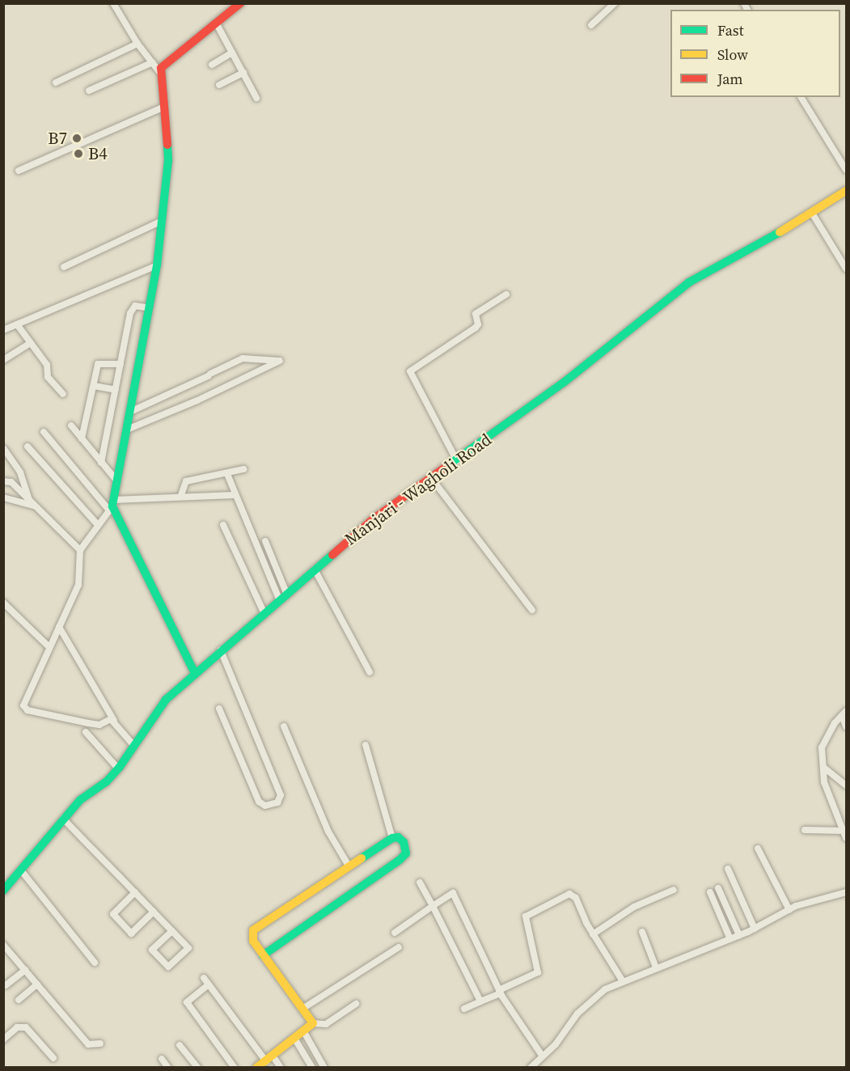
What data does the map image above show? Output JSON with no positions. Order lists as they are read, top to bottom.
{
  "streets": {
    "street": ["Manjari - Wagholi Road"]
  },
  "places": ["B7", "B4"],
  "legend": ["Fast", "Slow", "Jam"]
}
